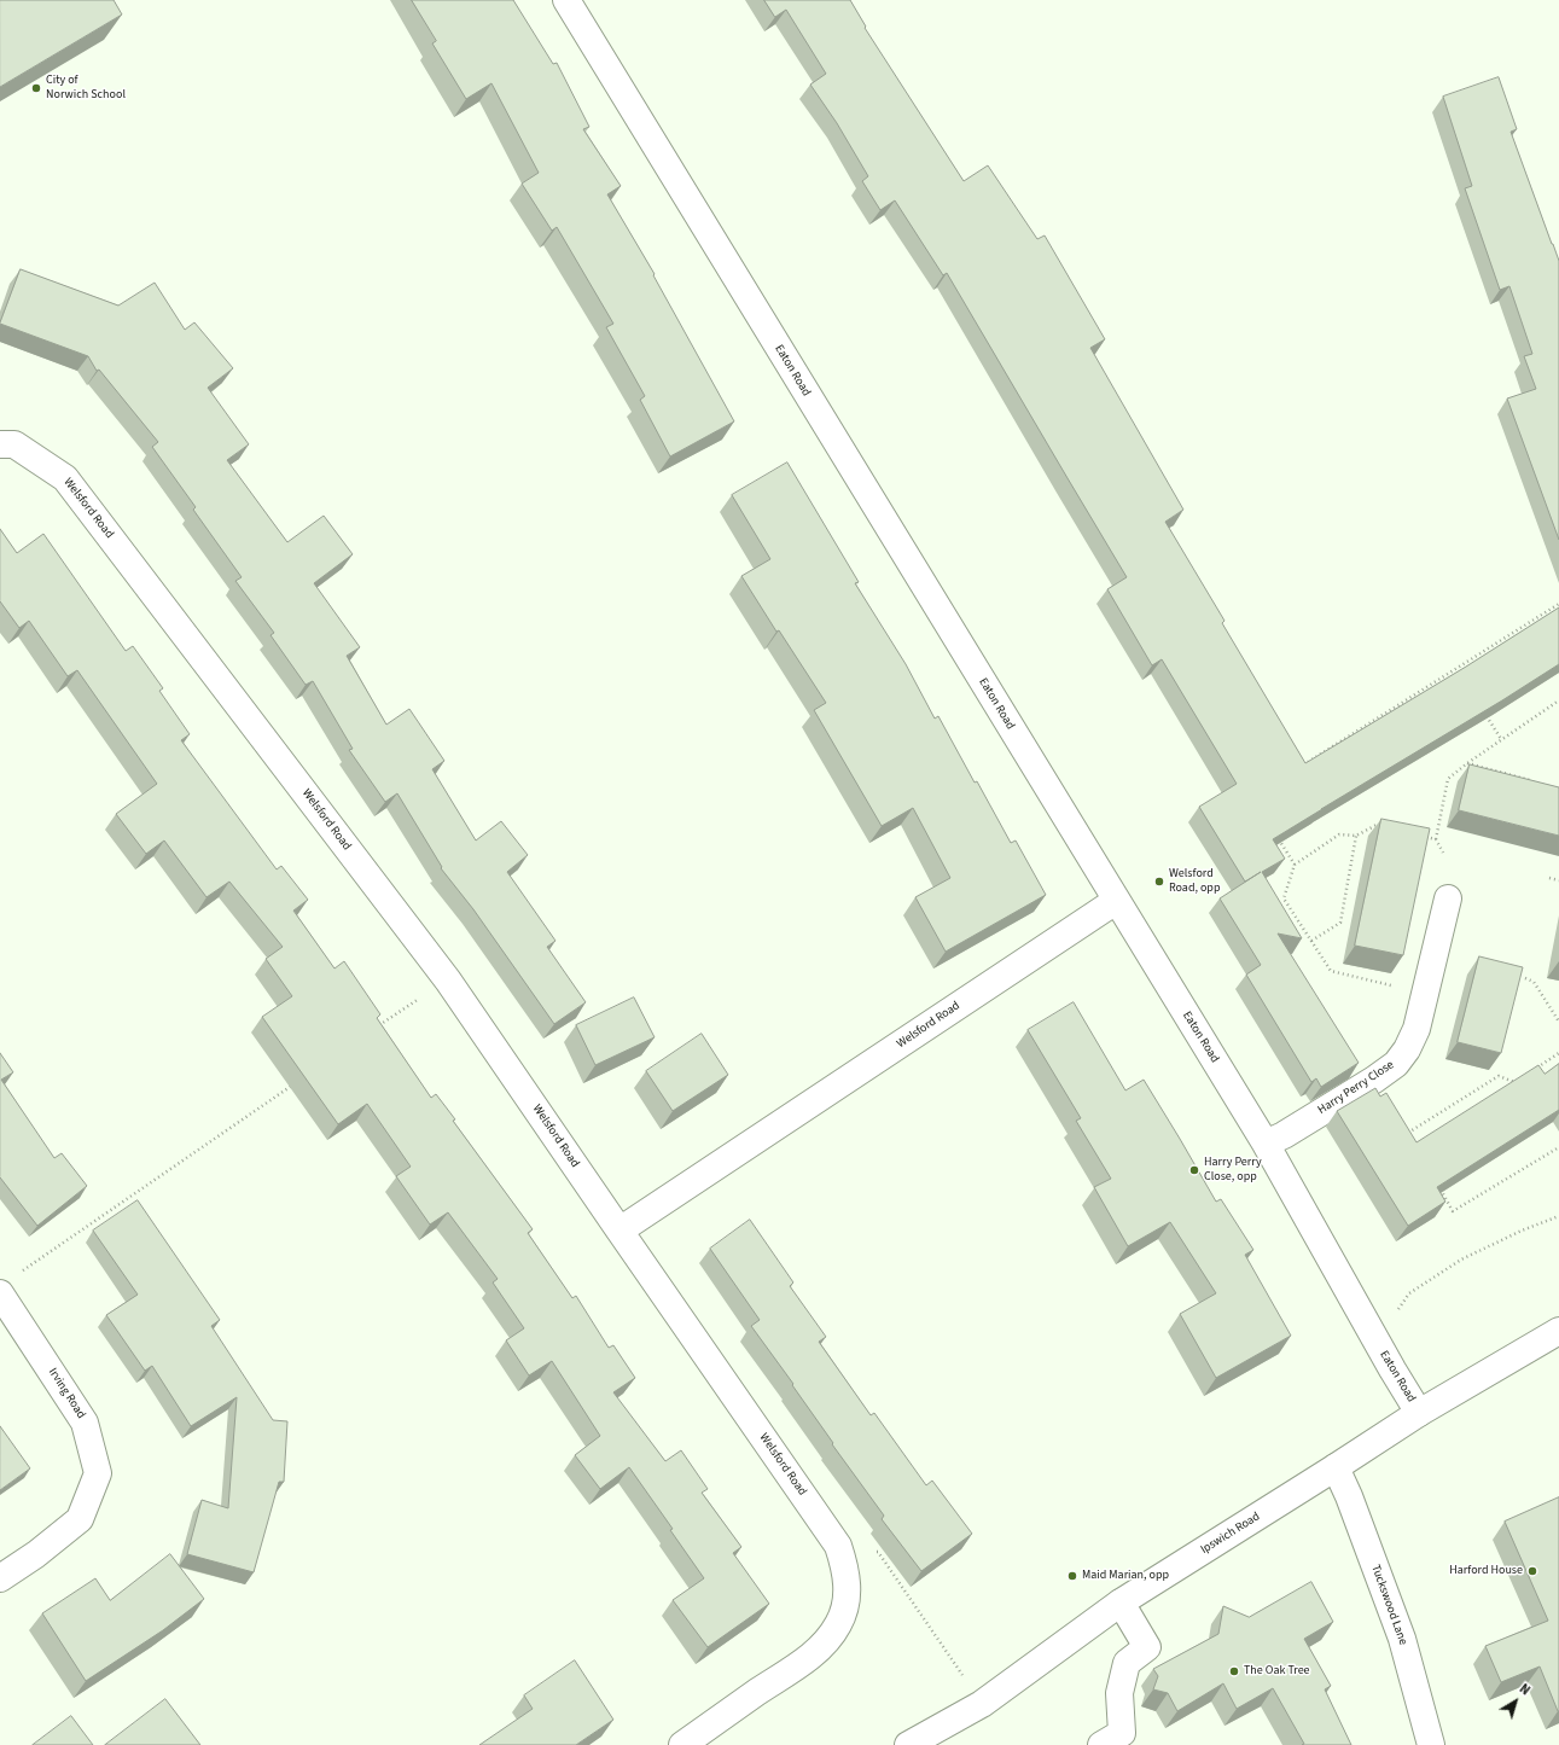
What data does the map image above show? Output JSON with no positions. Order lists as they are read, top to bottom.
{
  "streets": {
    "main road": [
      "Eaton Road",
      "Welsford Road",
      "Harry Perry Close",
      "Irving Road",
      "Ipswich Road",
      "Tuckswood Lane"
    ]
  },
  "crossings": [
    ["Eaton Road", "Welsford Road"],
    ["Eaton Road", "Harry Perry Close"],
    ["Eaton Road", "Ipswich Road"],
    ["Ipswich Road", "Tuckswood Lane"]
  ],
  "places": [
    "City of Norwich School",
    "Welsford Road, opp",
    "Harry Perry Close, opp",
    "Harford House",
    "Maid Marian, opp",
    "The Oak Tree"
  ],
  "north": "top right"
}
